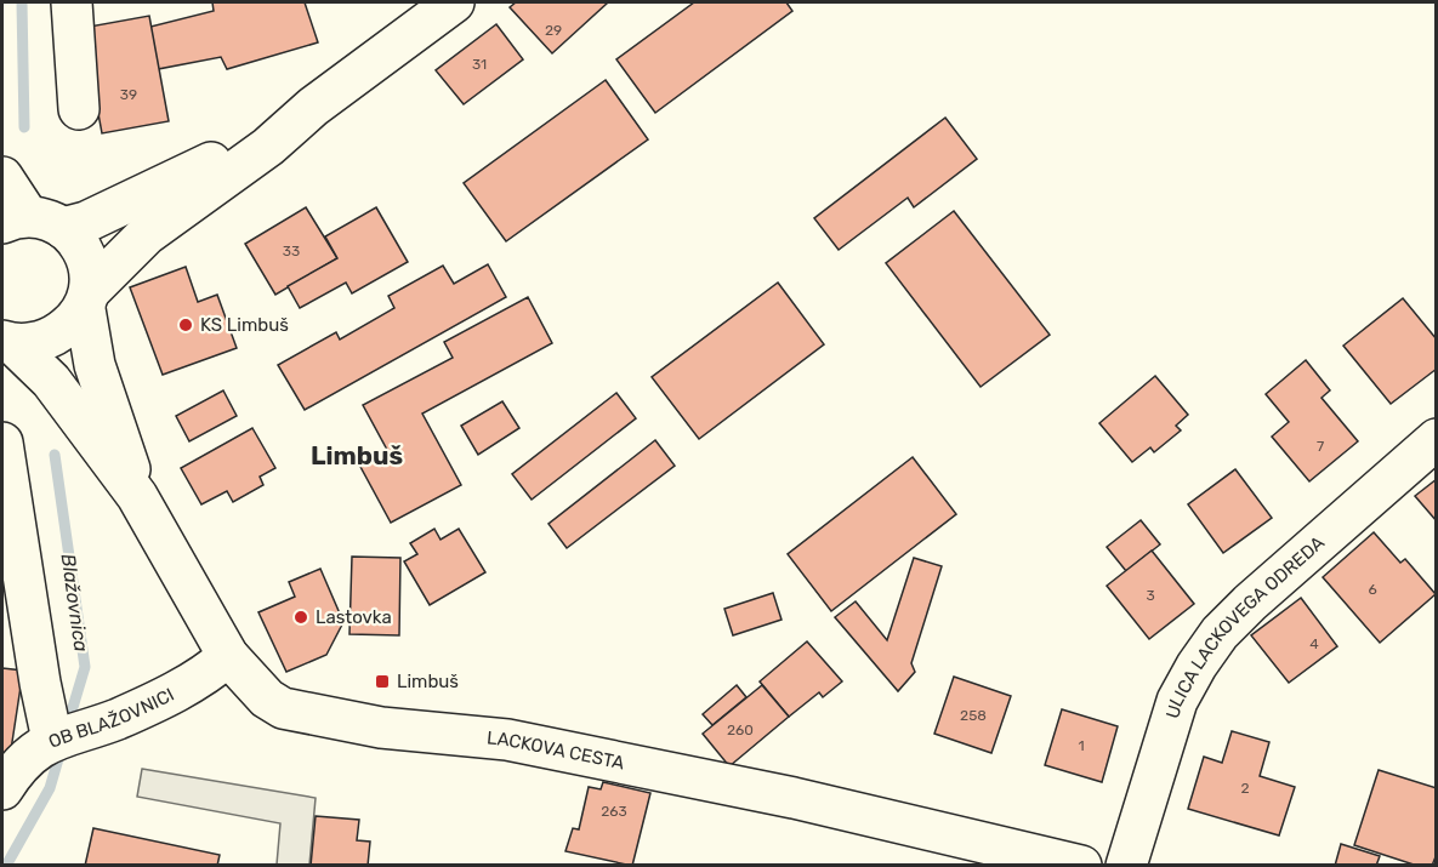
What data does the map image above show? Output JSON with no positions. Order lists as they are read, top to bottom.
{
  "streets": {
    "street": ["ULICA LACKOVEGA ODREDA", "OB BLAŽOVNICI", "LACKOVA CESTA"]
  },
  "crossings": [
    ["OB BLAŽOVNICI", "LACKOVA CESTA"]
  ],
  "districts": ["Limbuš"],
  "water": ["Blažovnica"],
  "places": {
    "other": ["KS Limbuš", "Lastovka"],
    "transit": ["Limbuš"]
  },
  "house_numbers": [
    "29",
    "31",
    "39",
    "33",
    "7",
    "6",
    "3",
    "4",
    "258",
    "260",
    "1",
    "2",
    "263"
  ]
}
